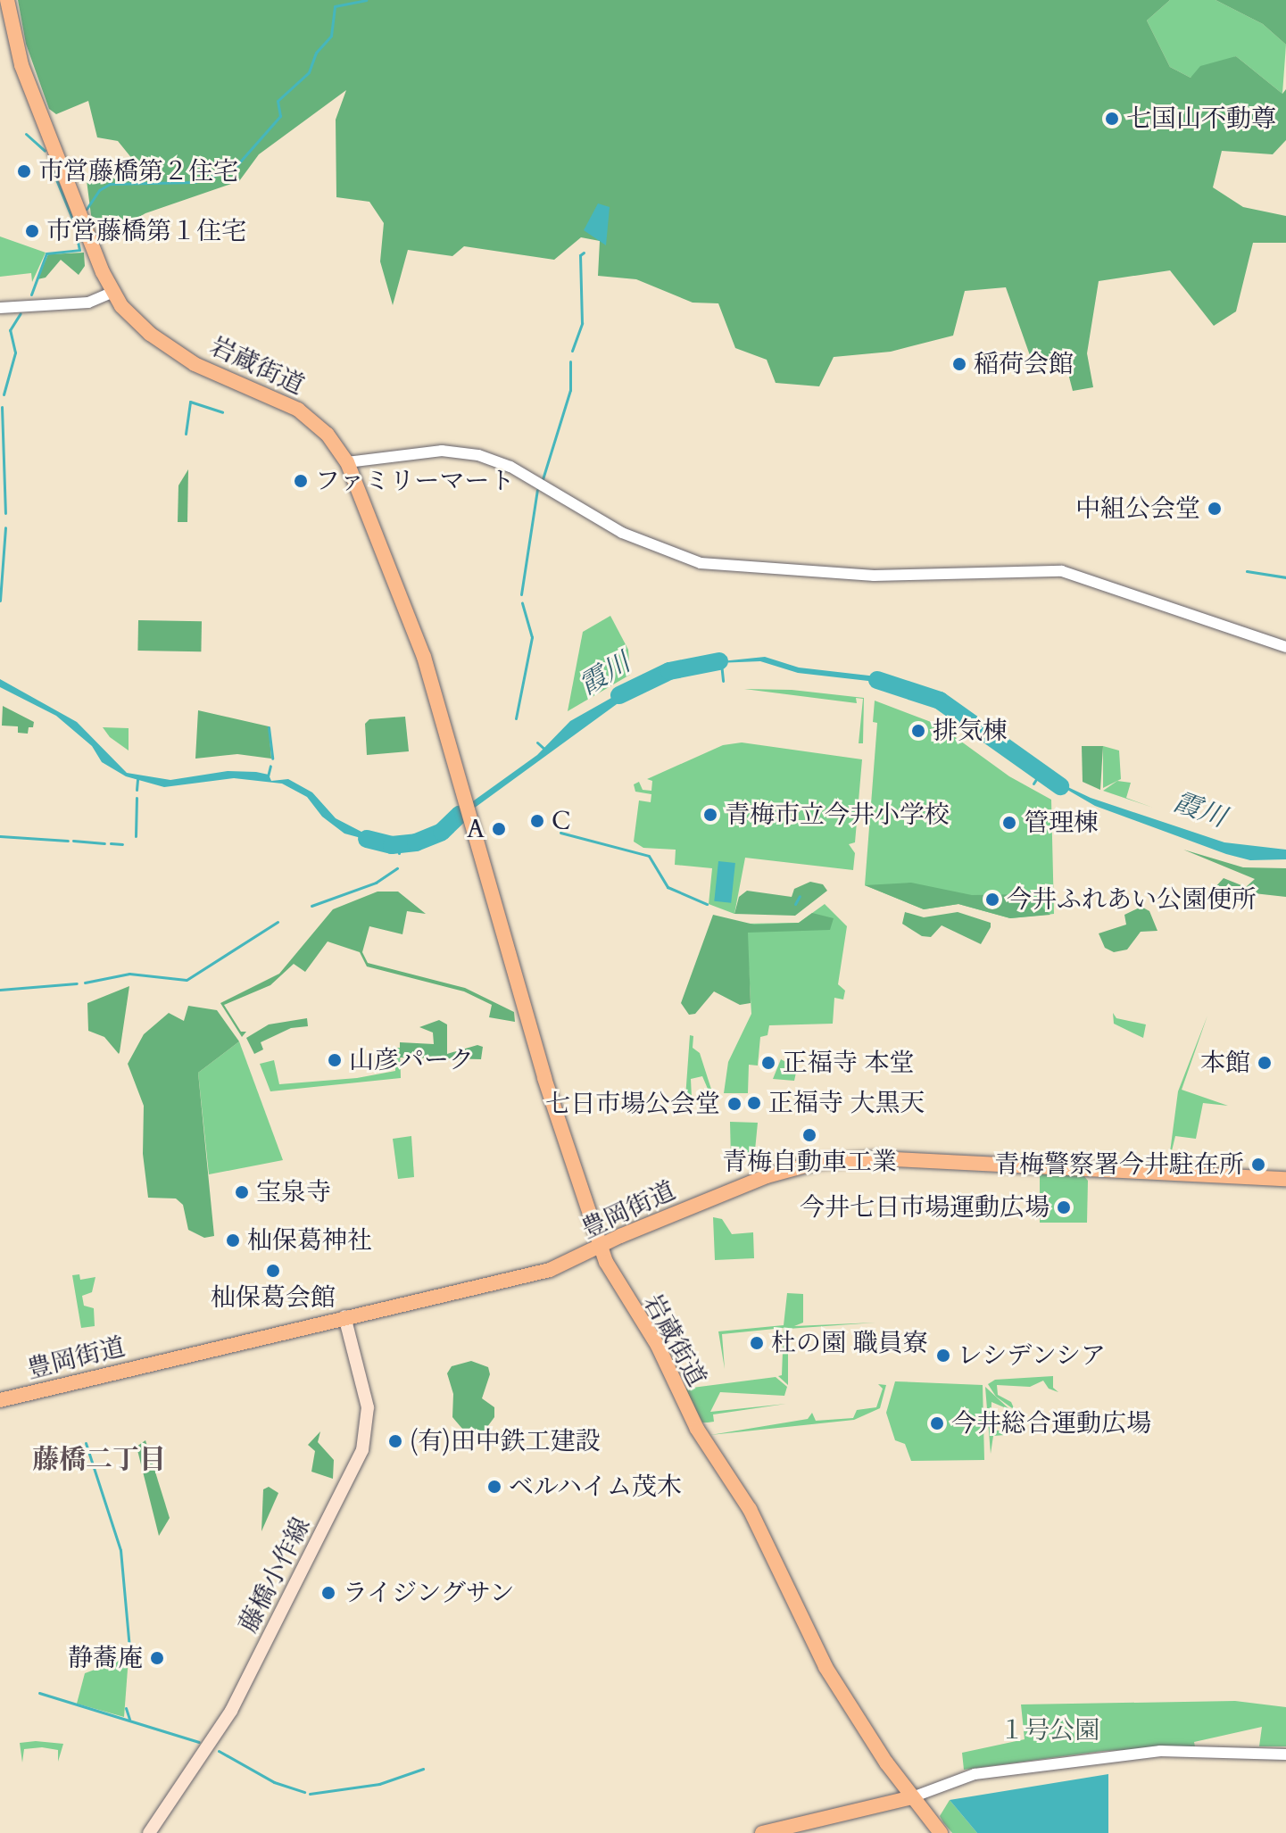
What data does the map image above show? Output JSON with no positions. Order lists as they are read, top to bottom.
{
  "streets": {
    "main road": ["岩蔵街道", "豊岡街道", "藤橋小作線"]
  },
  "crossings": [
    ["岩蔵街道", "豊岡街道"],
    ["豊岡街道", "藤橋小作線"]
  ],
  "districts": ["藤橋二丁目"],
  "water": ["霞川"],
  "parks": ["１号公園"],
  "places": [
    "七国山不動尊",
    "市営藤橋第２住宅",
    "市営藤橋第１住宅",
    "稲荷会館",
    "ファミリーマート",
    "中組公会堂",
    "排気棟",
    "青梅市立今井小学校",
    "C",
    "管理棟",
    "A",
    "今井ふれあい公園便所",
    "山彦パーク",
    "正福寺 本堂",
    "本館",
    "正福寺 大黒天",
    "七日市場公会堂",
    "青梅自動車工業",
    "青梅警察署今井駐在所",
    "宝泉寺",
    "今井七日市場運動広場",
    "杣保葛神社",
    "杣保葛会館",
    "杜の園 職員寮",
    "レシデンシア",
    "今井総合運動広場",
    "(有)田中鉄工建設",
    "ベルハイム茂木",
    "ライジングサン",
    "静蕎庵"
  ]
}
